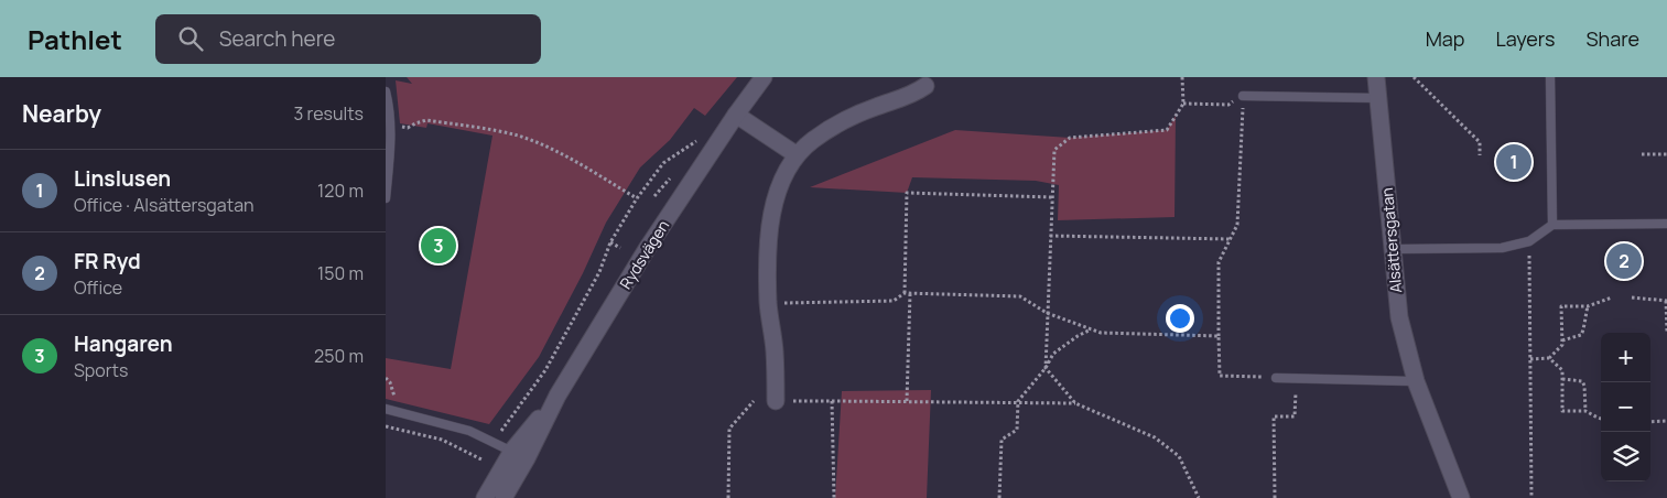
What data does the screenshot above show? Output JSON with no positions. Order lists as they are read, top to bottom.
{
  "streets": {
    "street": ["Alsättersgatan", "Rydsvägen"]
  },
  "page": {
    "header": "Pathlet",
    "search": "Search here",
    "nav": ["Map", "Layers", "Share"],
    "heading": ["Nearby", "3 results"],
    "pins": ["1", "3", "2"],
    "list": [
      {
        "mark": "1",
        "name": "Linslusen",
        "note": "Office · Alsättersgatan",
        "value": "120 m"
      },
      {
        "mark": "2",
        "name": "FR Ryd",
        "note": "Office",
        "value": "150 m"
      },
      {
        "mark": "3",
        "name": "Hangaren",
        "note": "Sports",
        "value": "250 m"
      }
    ],
    "map_buttons": ["+", "−"]
  }
}
